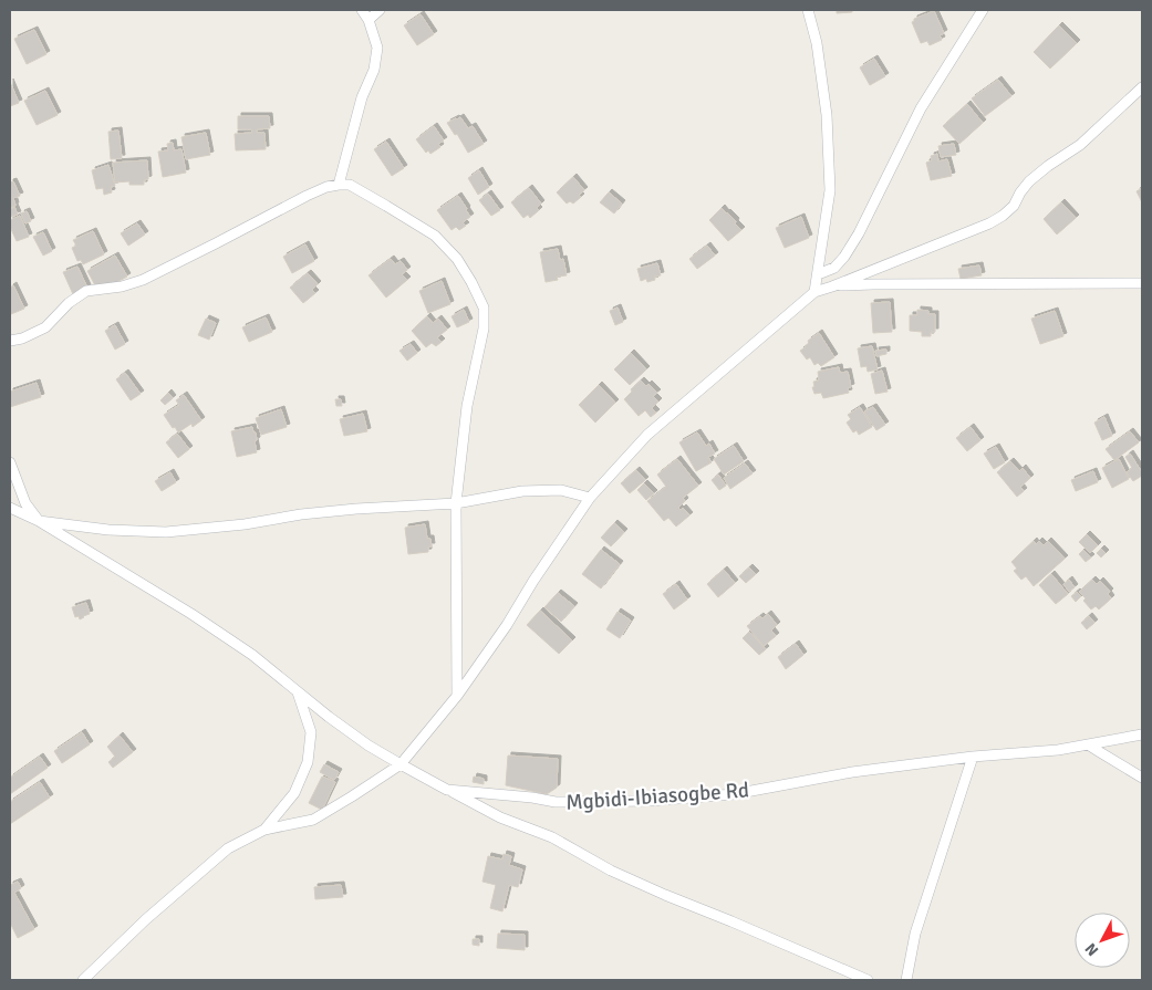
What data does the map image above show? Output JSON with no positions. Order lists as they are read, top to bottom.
{
  "streets": {
    "street": ["Mgbidi-Ibiasogbe Rd"]
  },
  "north": "bottom left"
}
